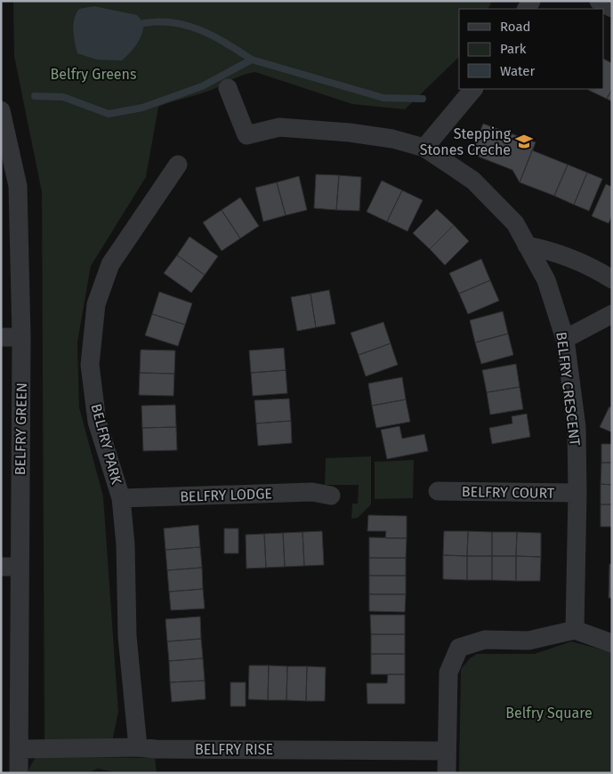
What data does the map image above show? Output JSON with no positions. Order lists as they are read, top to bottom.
{
  "streets": {
    "street": [
      "BELFRY CRESCENT",
      "BELFRY GREEN",
      "BELFRY PARK",
      "BELFRY COURT",
      "BELFRY LODGE",
      "BELFRY RISE"
    ]
  },
  "crossings": [
    ["BELFRY CRESCENT", "BELFRY COURT"],
    ["BELFRY GREEN", "BELFRY RISE"],
    ["BELFRY PARK", "BELFRY LODGE"],
    ["BELFRY PARK", "BELFRY RISE"]
  ],
  "parks": ["Belfry Greens", "Belfry Square"],
  "places": {
    "school or university": ["Stepping Stones Creche"]
  },
  "legend": ["Road", "Park", "Water"]
}
